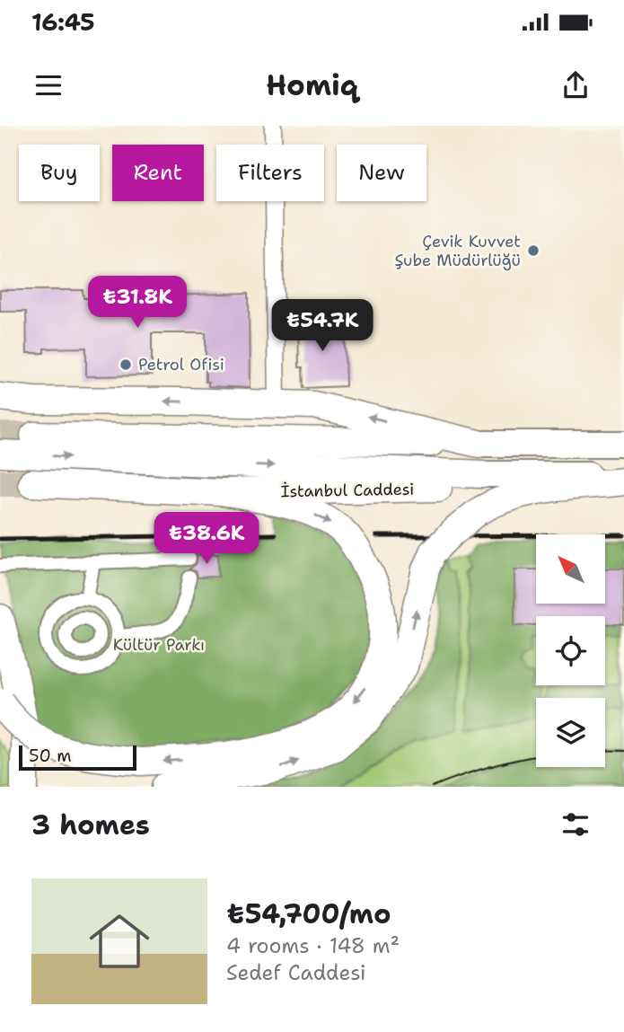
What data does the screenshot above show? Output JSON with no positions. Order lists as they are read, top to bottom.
{
  "streets": {
    "highway": ["İstanbul Caddesi"]
  },
  "parks": ["Kültür Parkı"],
  "places": ["Çevik Kuvvet Şube Müdürlüğü", "Petrol Ofisi"],
  "scale_bar": "50 m",
  "north": "top left",
  "page": {
    "status": "16:45",
    "header": "Homiq",
    "chip": [
      "Buy",
      "Rent",
      "Filters",
      "New"
    ],
    "price": ["₺31.8K", "₺54.7K", "₺38.6K"],
    "scale": "50 m",
    "heading": "3 homes",
    "list": [
      {
        "name": "₺54,700/mo",
        "note": "4 rooms · 148 m² · Sedef Caddesi"
      }
    ]
  }
}
